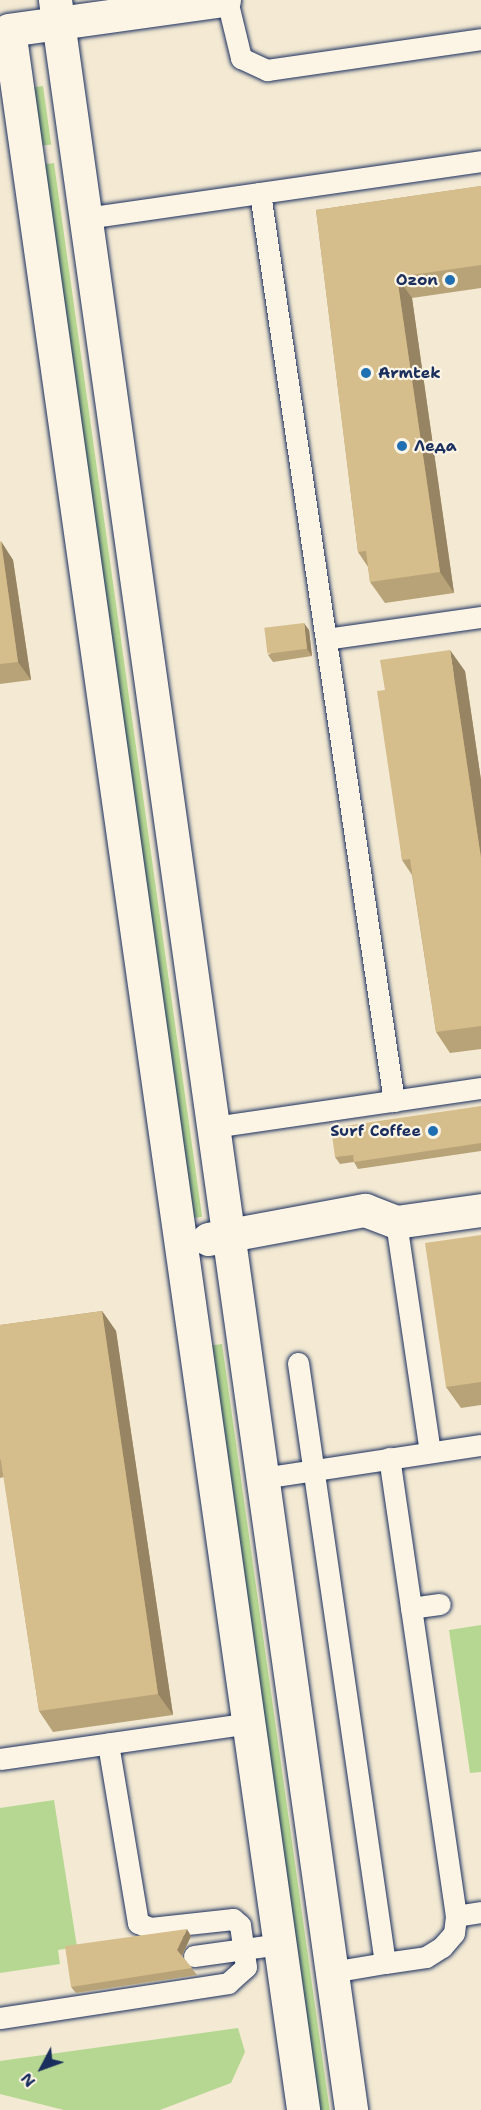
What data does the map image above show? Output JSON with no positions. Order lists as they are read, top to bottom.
{
  "places": [
    "Ozon",
    "Armtek",
    "Леда",
    "Surf Coffee"
  ],
  "north": "bottom left"
}
